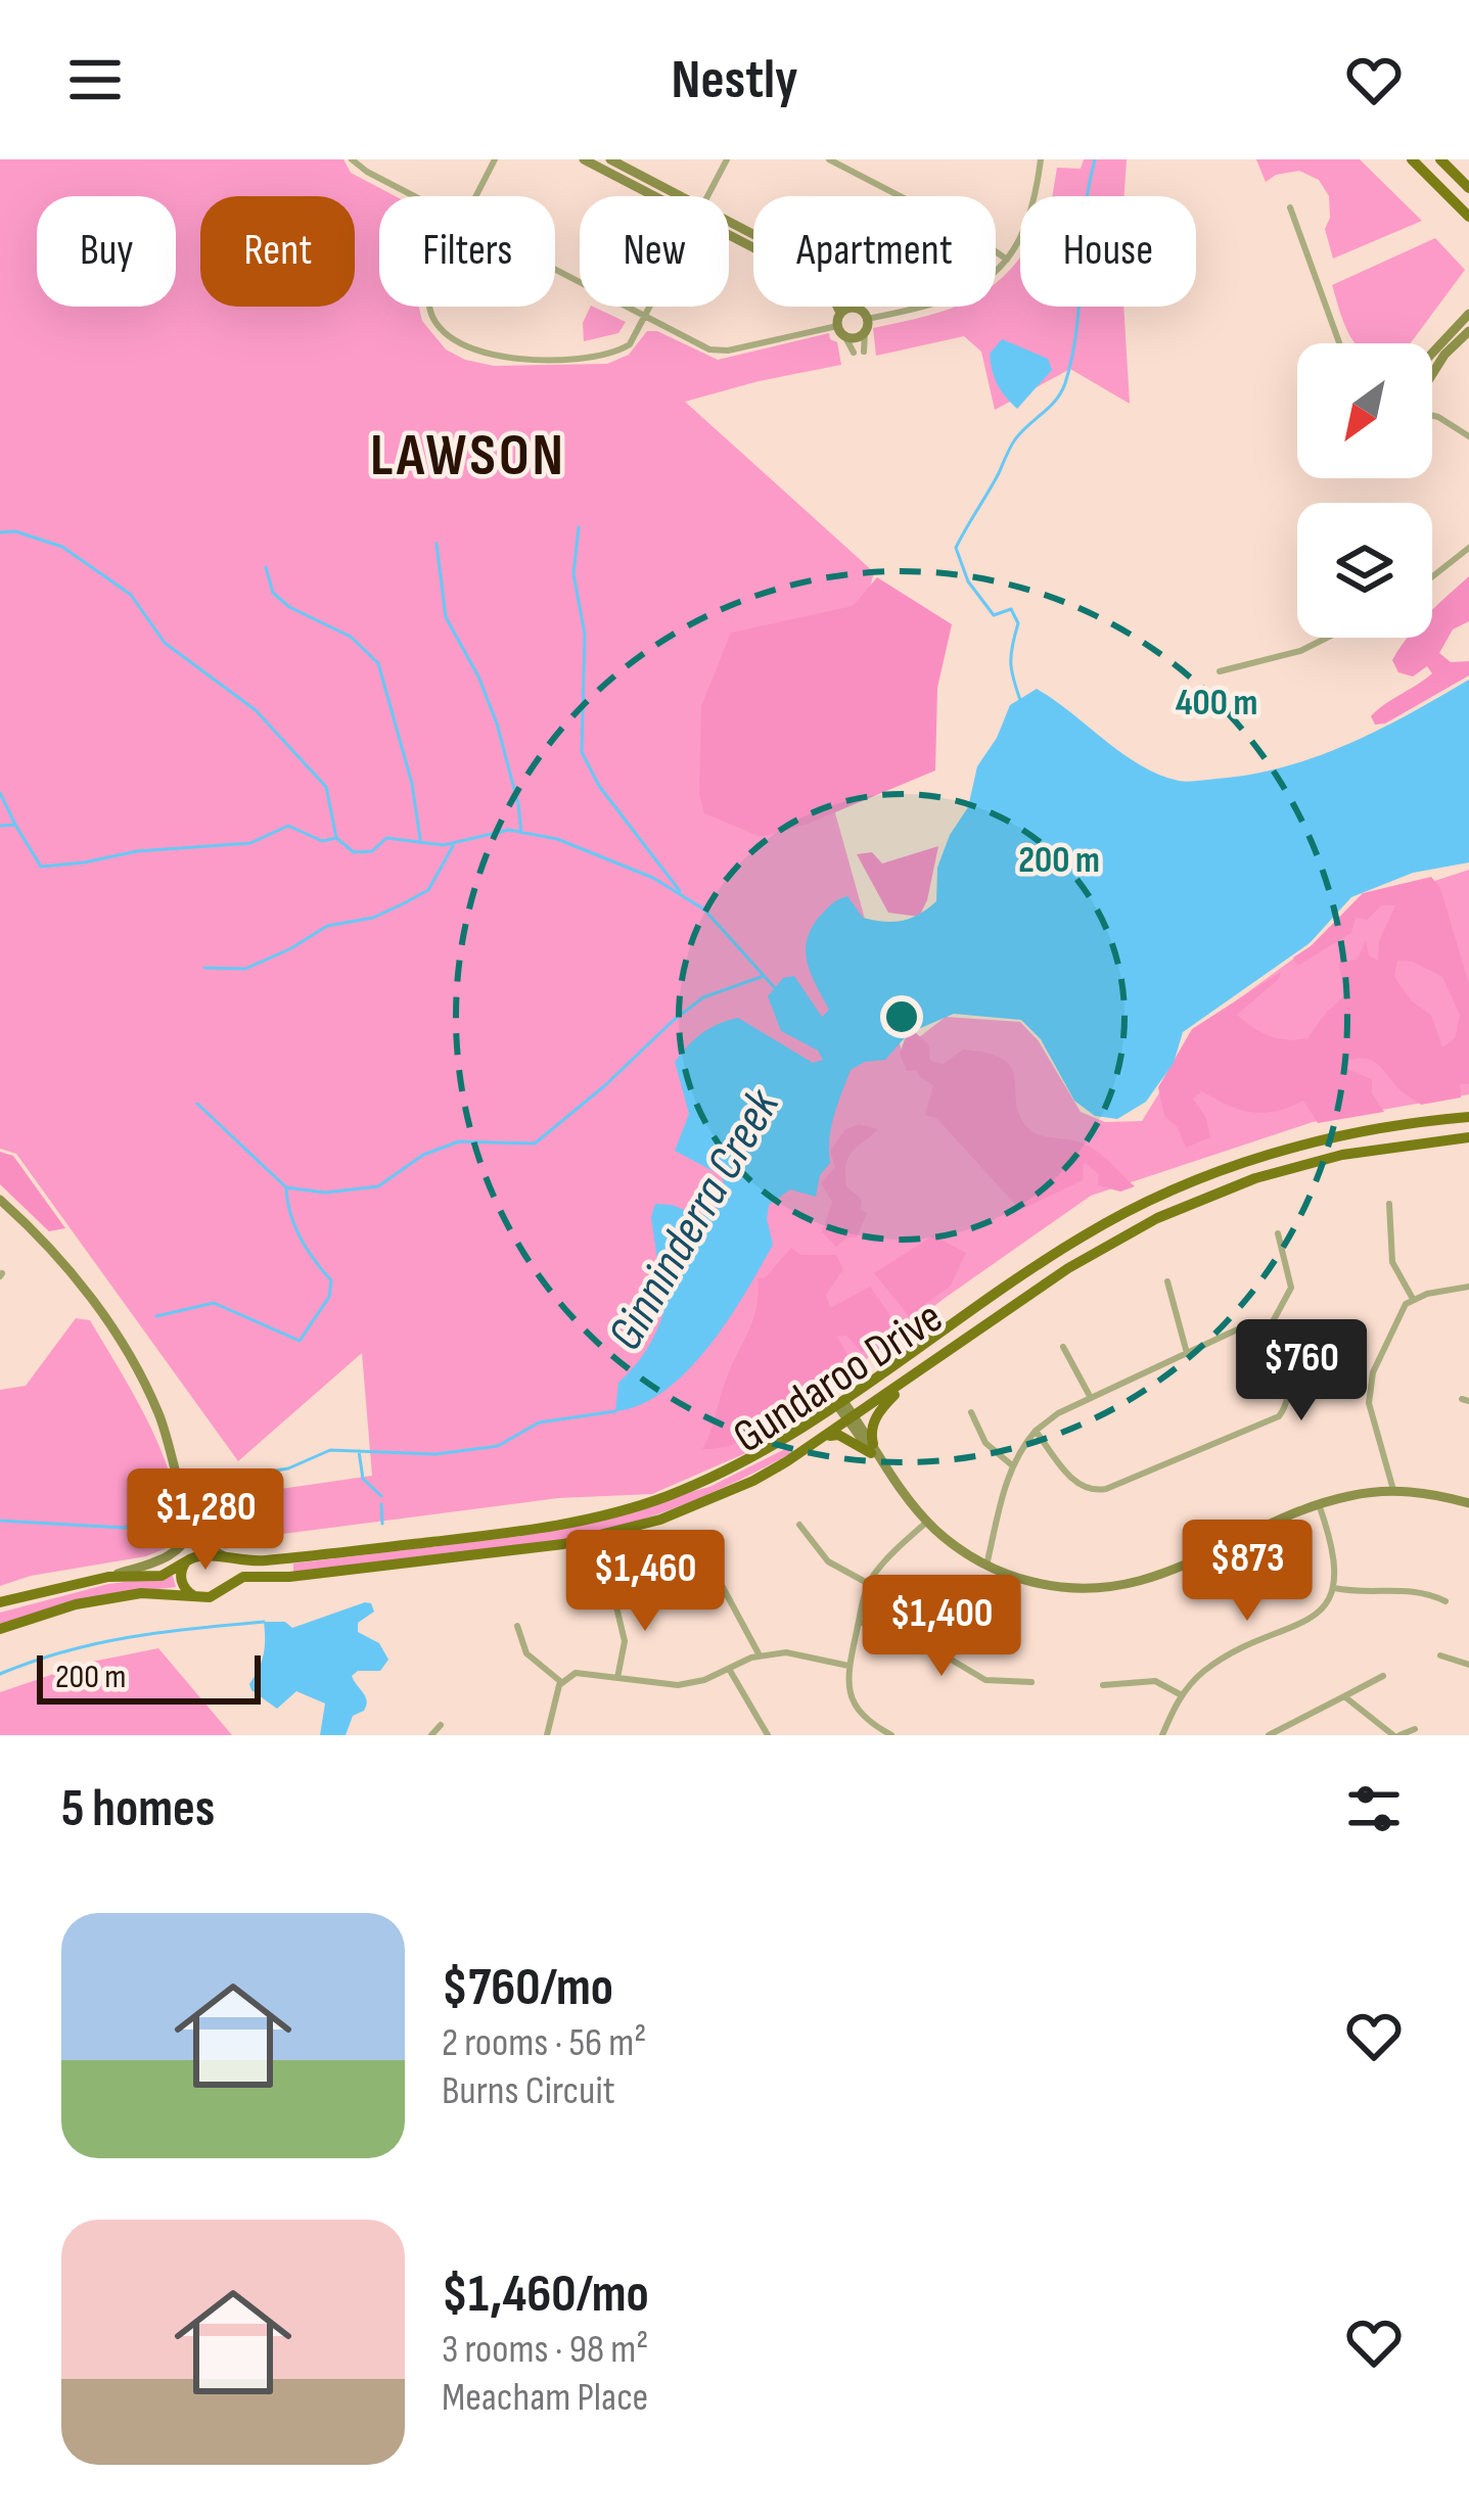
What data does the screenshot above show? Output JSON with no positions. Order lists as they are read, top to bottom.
{
  "streets": {
    "main road": ["Gundaroo Drive"]
  },
  "districts": ["LAWSON"],
  "water": ["Ginninderra Creek"],
  "scale_bar": "200 m",
  "north": "bottom left",
  "page": {
    "header": "Nestly",
    "chip": [
      "Buy",
      "Rent",
      "Filters",
      "New",
      "Apartment",
      "House"
    ],
    "price": [
      "$760",
      "$1,280",
      "$873",
      "$1,460",
      "$1,400"
    ],
    "scale": "200 m",
    "heading": "5 homes",
    "list": [
      {
        "name": "$760/mo",
        "note": "2 rooms · 56 m² · Burns Circuit"
      },
      {
        "name": "$1,460/mo",
        "note": "3 rooms · 98 m² · Meacham Place"
      }
    ]
  },
  "rings": ["400 m", "200 m"]
}
